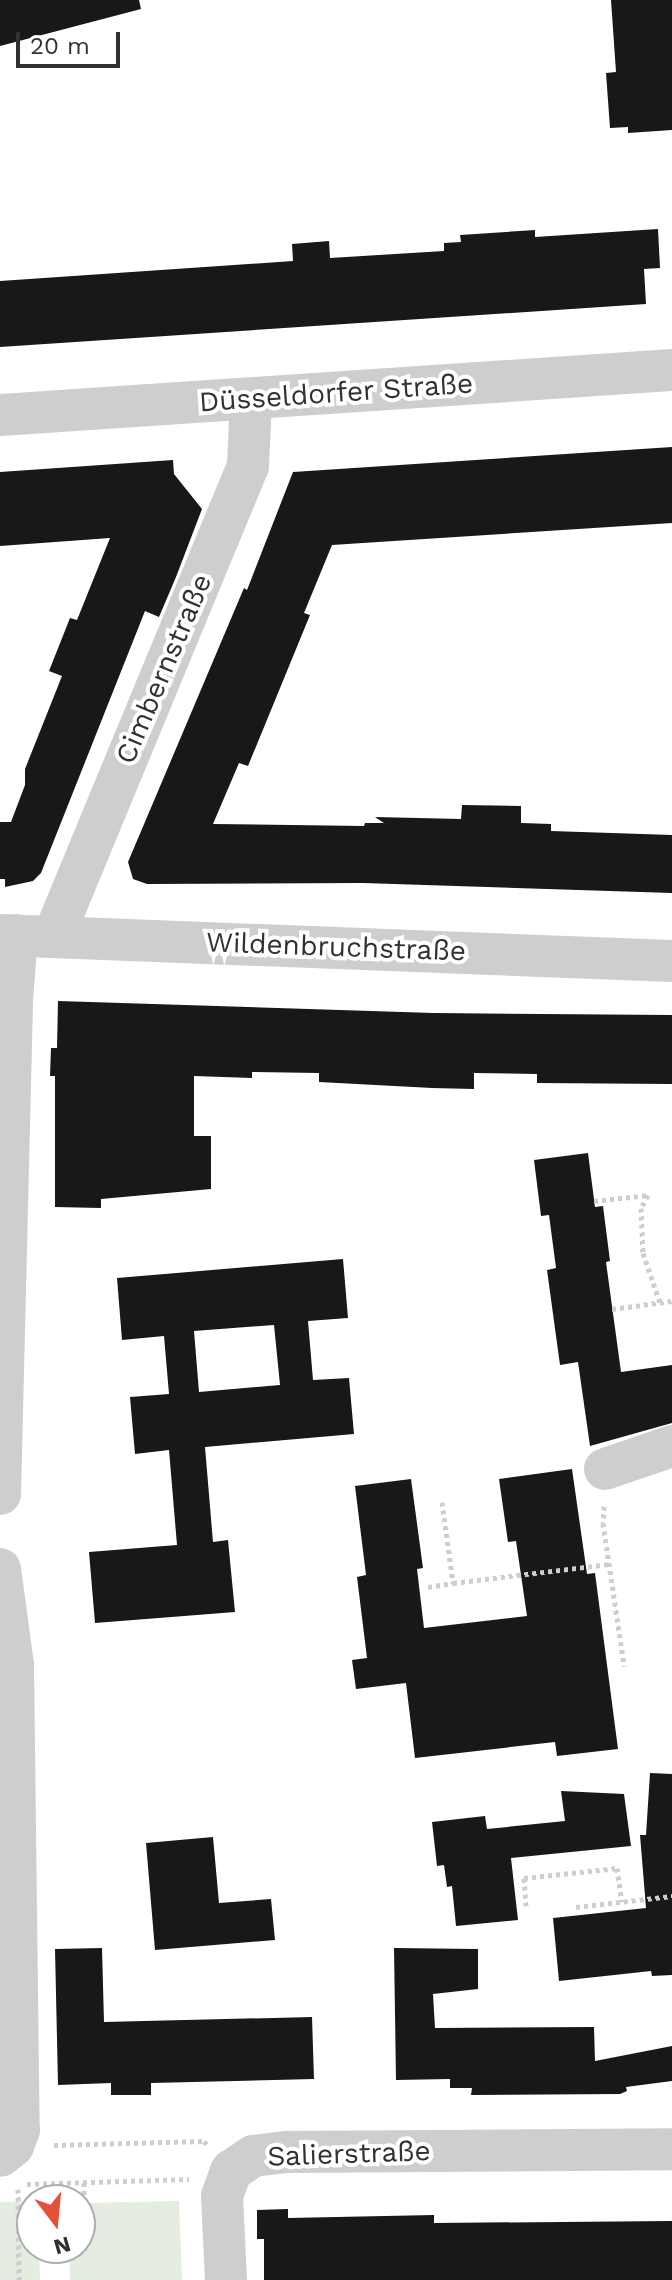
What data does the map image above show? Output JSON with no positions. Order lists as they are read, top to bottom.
{
  "streets": {
    "street": [
      "Düsseldorfer Straße",
      "Cimbernstraße",
      "Wildenbruchstraße",
      "Salierstraße"
    ]
  },
  "crossings": [
    ["Düsseldorfer Straße", "Cimbernstraße"],
    ["Cimbernstraße", "Wildenbruchstraße"]
  ],
  "scale_bar": "20 m",
  "north": "bottom"
}
